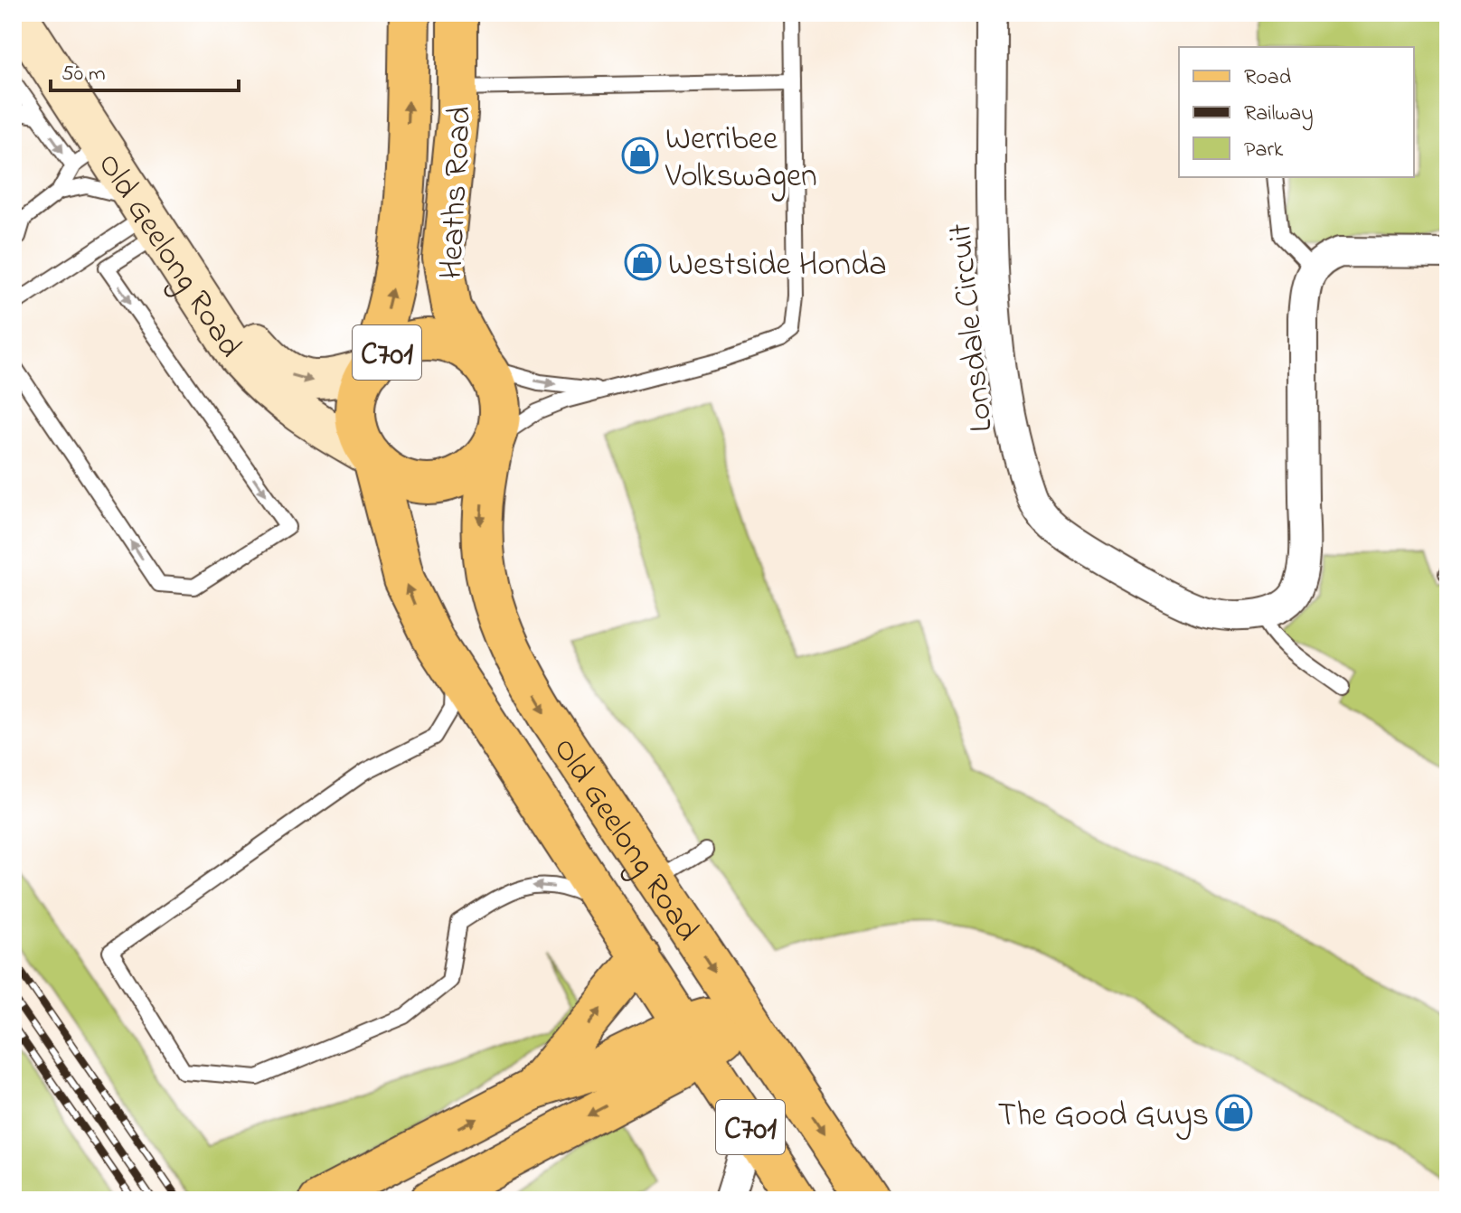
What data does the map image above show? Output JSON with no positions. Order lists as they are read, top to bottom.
{
  "streets": {
    "main road": ["Heaths Road", "Old Geelong Road", "C701"],
    "street": ["Lonsdale Circuit"]
  },
  "crossings": [
    ["Heaths Road", "Old Geelong Road"],
    ["Heaths Road", "C701"],
    ["Old Geelong Road", "C701"]
  ],
  "places": {
    "shop": ["Werribee Volkswagen", "Westside Honda", "The Good Guys"]
  },
  "legend": ["Road", "Railway", "Park"],
  "scale_bar": "50 m"
}
